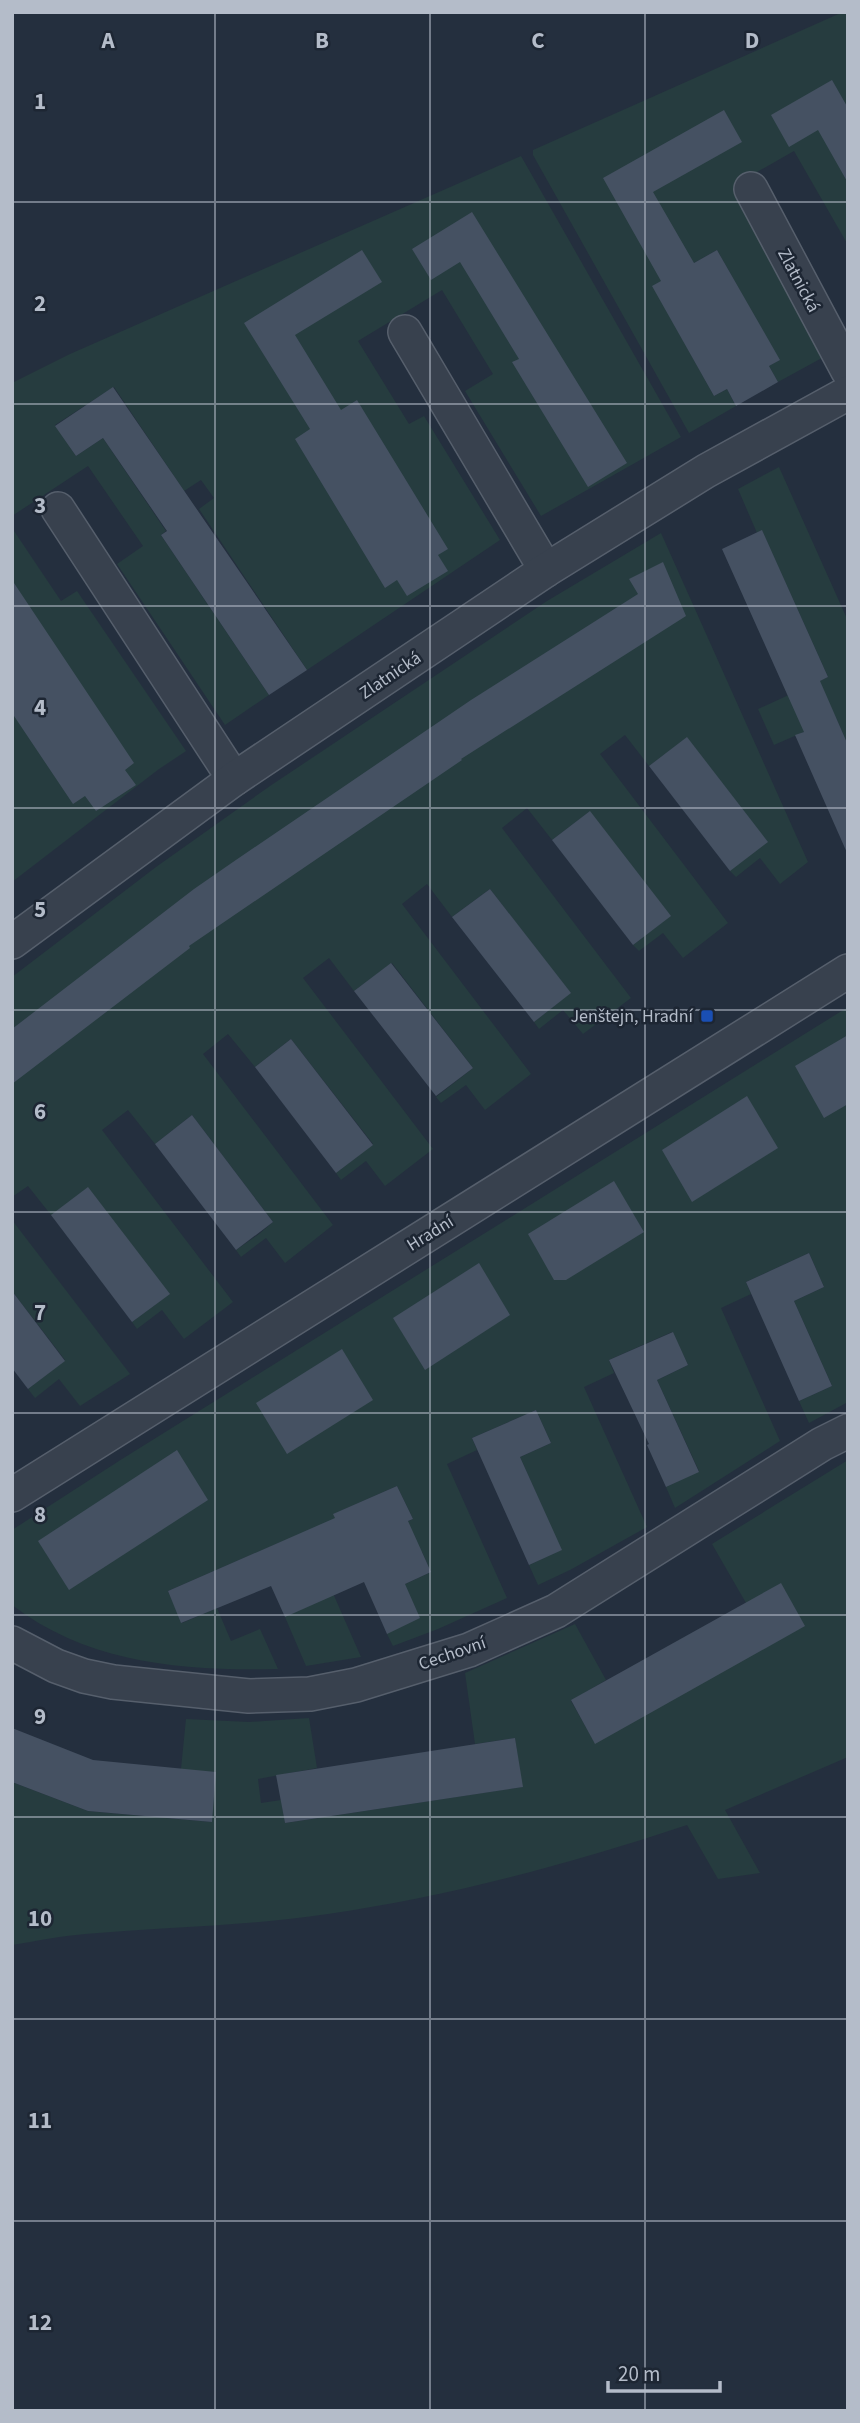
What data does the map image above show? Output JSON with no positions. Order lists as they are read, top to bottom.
{
  "streets": {
    "street": ["Zlatnická", "Hradní", "Cechovní"]
  },
  "places": {
    "transit": ["Jenštejn, Hradní"]
  },
  "scale_bar": "20 m",
  "grid": {
    "columns": [
      "A",
      "B",
      "C",
      "D"
    ],
    "rows": [
      "1",
      "2",
      "3",
      "4",
      "5",
      "6",
      "7",
      "8",
      "9",
      "10",
      "11",
      "12"
    ]
  }
}
